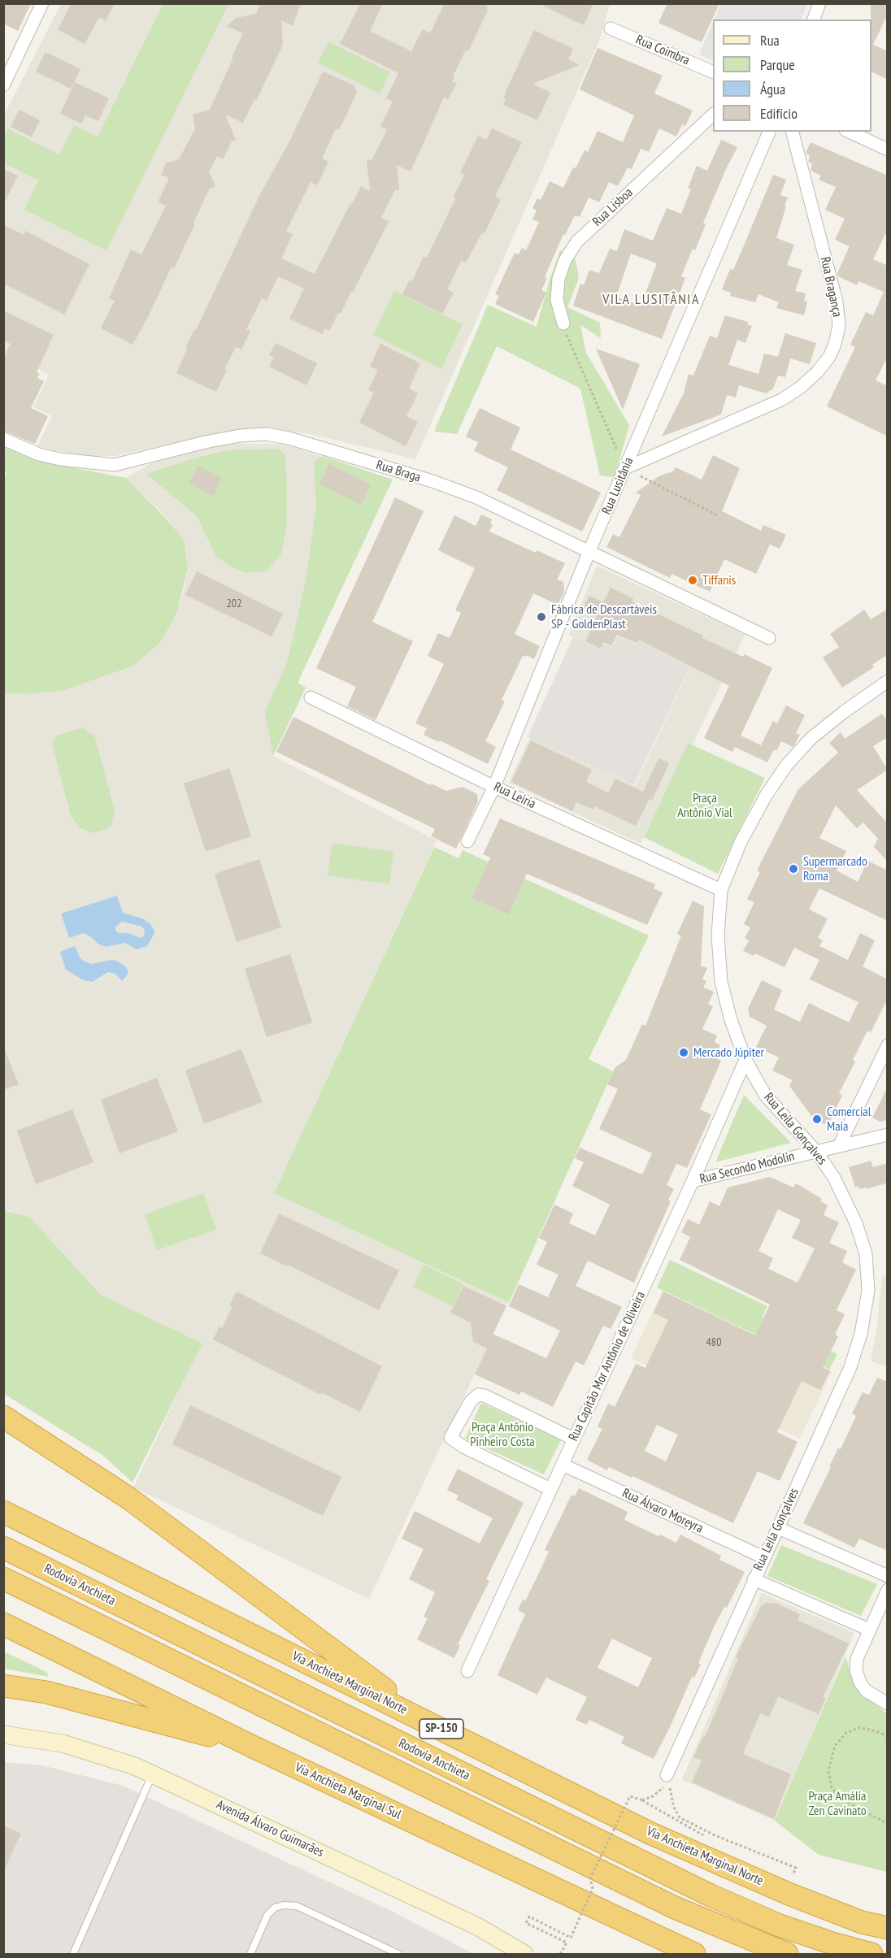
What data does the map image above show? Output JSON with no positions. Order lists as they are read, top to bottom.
{
  "streets": {
    "highway": [
      "Rodovia Anchieta",
      "Via Anchieta Marginal Norte",
      "SP-150",
      "Via Anchieta Marginal Sul"
    ],
    "street": [
      "Rua Coimbra",
      "Rua Lisboa",
      "Rua Bragança",
      "Rua Braga",
      "Rua Lusitânia",
      "Rua Leiria",
      "Rua Leila Gonçalves",
      "Rua Secondo Modolin",
      "Rua Capitão Mor Antônio de Oliveira",
      "Rua Álvaro Moreyra",
      "Avenida Álvaro Guimarães"
    ]
  },
  "crossings": [
    ["Rua Bragança", "Rua Lusitânia"],
    ["Rua Braga", "Rua Lusitânia"],
    ["Rua Lusitânia", "Rua Leiria"],
    ["Rua Leiria", "Rua Leila Gonçalves"],
    ["Rua Leila Gonçalves", "Rua Secondo Modolin"],
    ["Rua Leila Gonçalves", "Rua Capitão Mor Antônio de Oliveira"],
    ["Rua Leila Gonçalves", "Rua Álvaro Moreyra"],
    ["Rua Secondo Modolin", "Rua Capitão Mor Antônio de Oliveira"],
    ["Rua Capitão Mor Antônio de Oliveira", "Rua Álvaro Moreyra"]
  ],
  "districts": ["VILA LUSITÂNIA"],
  "parks": ["Praça Antônio Vial", "Praça Antônio Pinheiro Costa", "Praça Amália Zen Cavinato"],
  "places": [
    "Tiffanis",
    "Fábrica de Descartáveis SP - GoldenPlast",
    "Supermarcado Roma",
    "Mercado Júpiter",
    "Comercial Maia"
  ],
  "house_numbers": ["202", "480"],
  "legend": [
    "Rua",
    "Parque",
    "Água",
    "Edifício"
  ]
}
